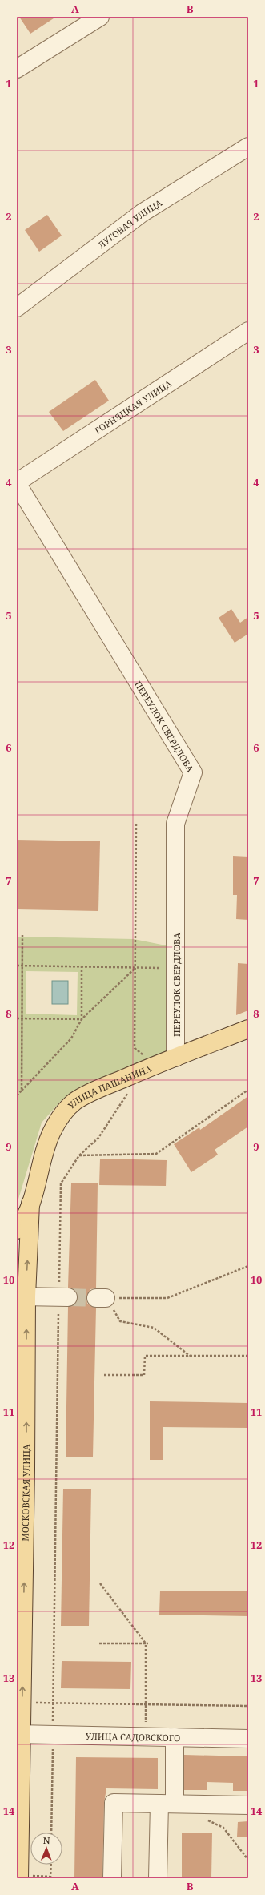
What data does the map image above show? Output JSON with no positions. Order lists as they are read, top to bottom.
{
  "streets": {
    "main road": ["УЛИЦА ПАШАНИНА", "МОСКОВСКАЯ УЛИЦА"],
    "street": [
      "ЛУГОВАЯ УЛИЦА",
      "ГОРНЯЦКАЯ УЛИЦА",
      "ПЕРЕУЛОК СВЕРДЛОВА",
      "УЛИЦА САДОВСКОГО"
    ]
  },
  "crossings": [
    ["ГОРНЯЦКАЯ УЛИЦА", "ПЕРЕУЛОК СВЕРДЛОВА"],
    ["ПЕРЕУЛОК СВЕРДЛОВА", "УЛИЦА ПАШАНИНА"],
    ["УЛИЦА ПАШАНИНА", "МОСКОВСКАЯ УЛИЦА"],
    ["МОСКОВСКАЯ УЛИЦА", "УЛИЦА САДОВСКОГО"]
  ],
  "one_way": ["МОСКОВСКАЯ УЛИЦА"],
  "north": "top",
  "grid": {
    "columns": ["A", "B"],
    "rows": [
      "1",
      "2",
      "3",
      "4",
      "5",
      "6",
      "7",
      "8",
      "9",
      "10",
      "11",
      "12",
      "13",
      "14"
    ]
  }
}
